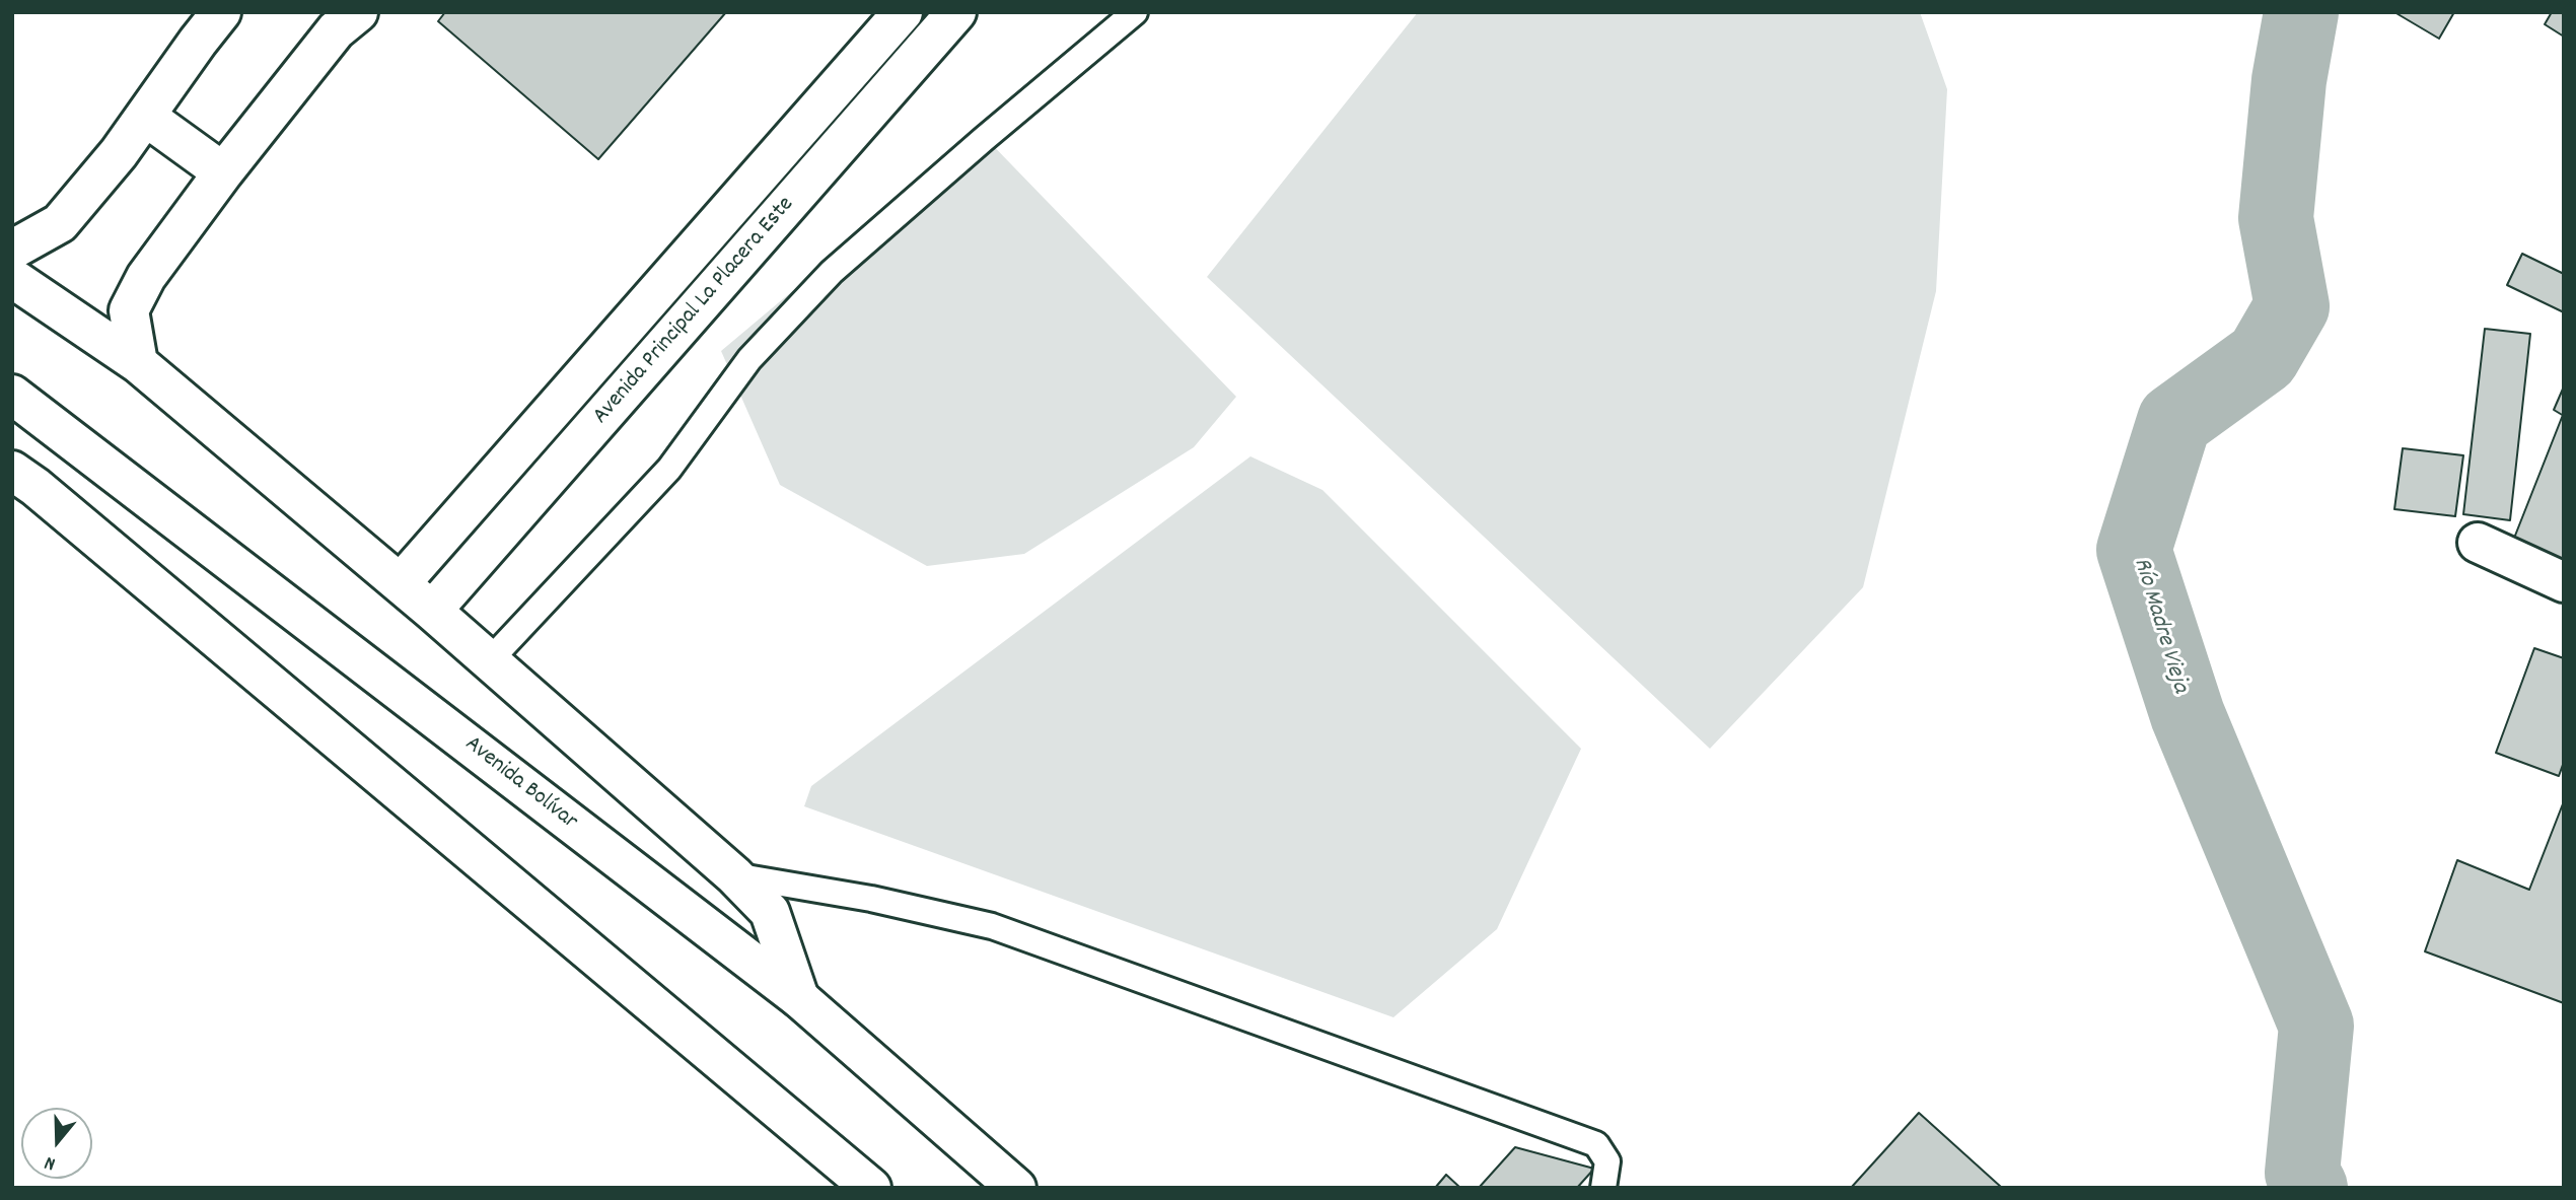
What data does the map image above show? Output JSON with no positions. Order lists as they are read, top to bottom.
{
  "streets": {
    "street": ["Avenida Principal La Placera Este", "Avenida Bolívar"]
  },
  "water": ["Río Madre Vieja"],
  "north": "bottom"
}
